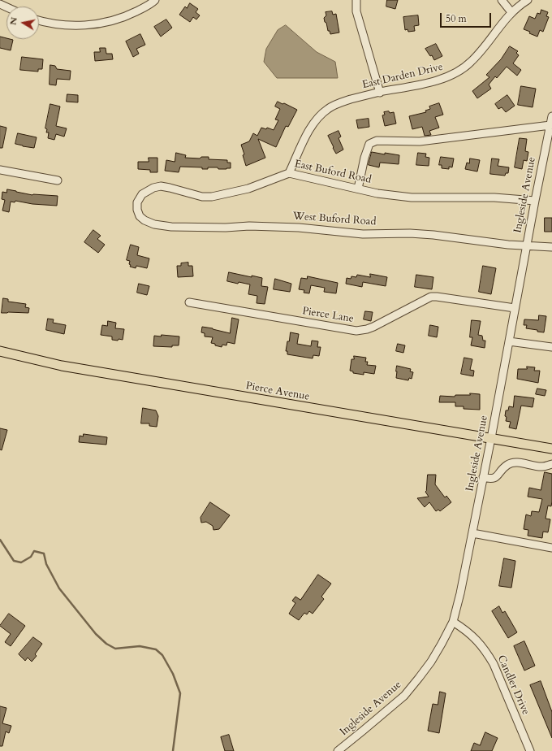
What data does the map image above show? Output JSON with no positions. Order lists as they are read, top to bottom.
{
  "streets": {
    "main road": ["Pierce Avenue"],
    "street": [
      "East Darden Drive",
      "East Buford Road",
      "Ingleside Avenue",
      "West Buford Road",
      "Pierce Lane",
      "Candler Drive"
    ]
  },
  "crossings": [
    ["East Darden Drive", "East Buford Road"],
    ["East Buford Road", "Ingleside Avenue"],
    ["East Buford Road", "West Buford Road"],
    ["Ingleside Avenue", "West Buford Road"],
    ["Ingleside Avenue", "Pierce Lane"],
    ["Ingleside Avenue", "Pierce Avenue"],
    ["Ingleside Avenue", "Candler Drive"]
  ],
  "scale_bar": "50 m",
  "north": "left"
}
